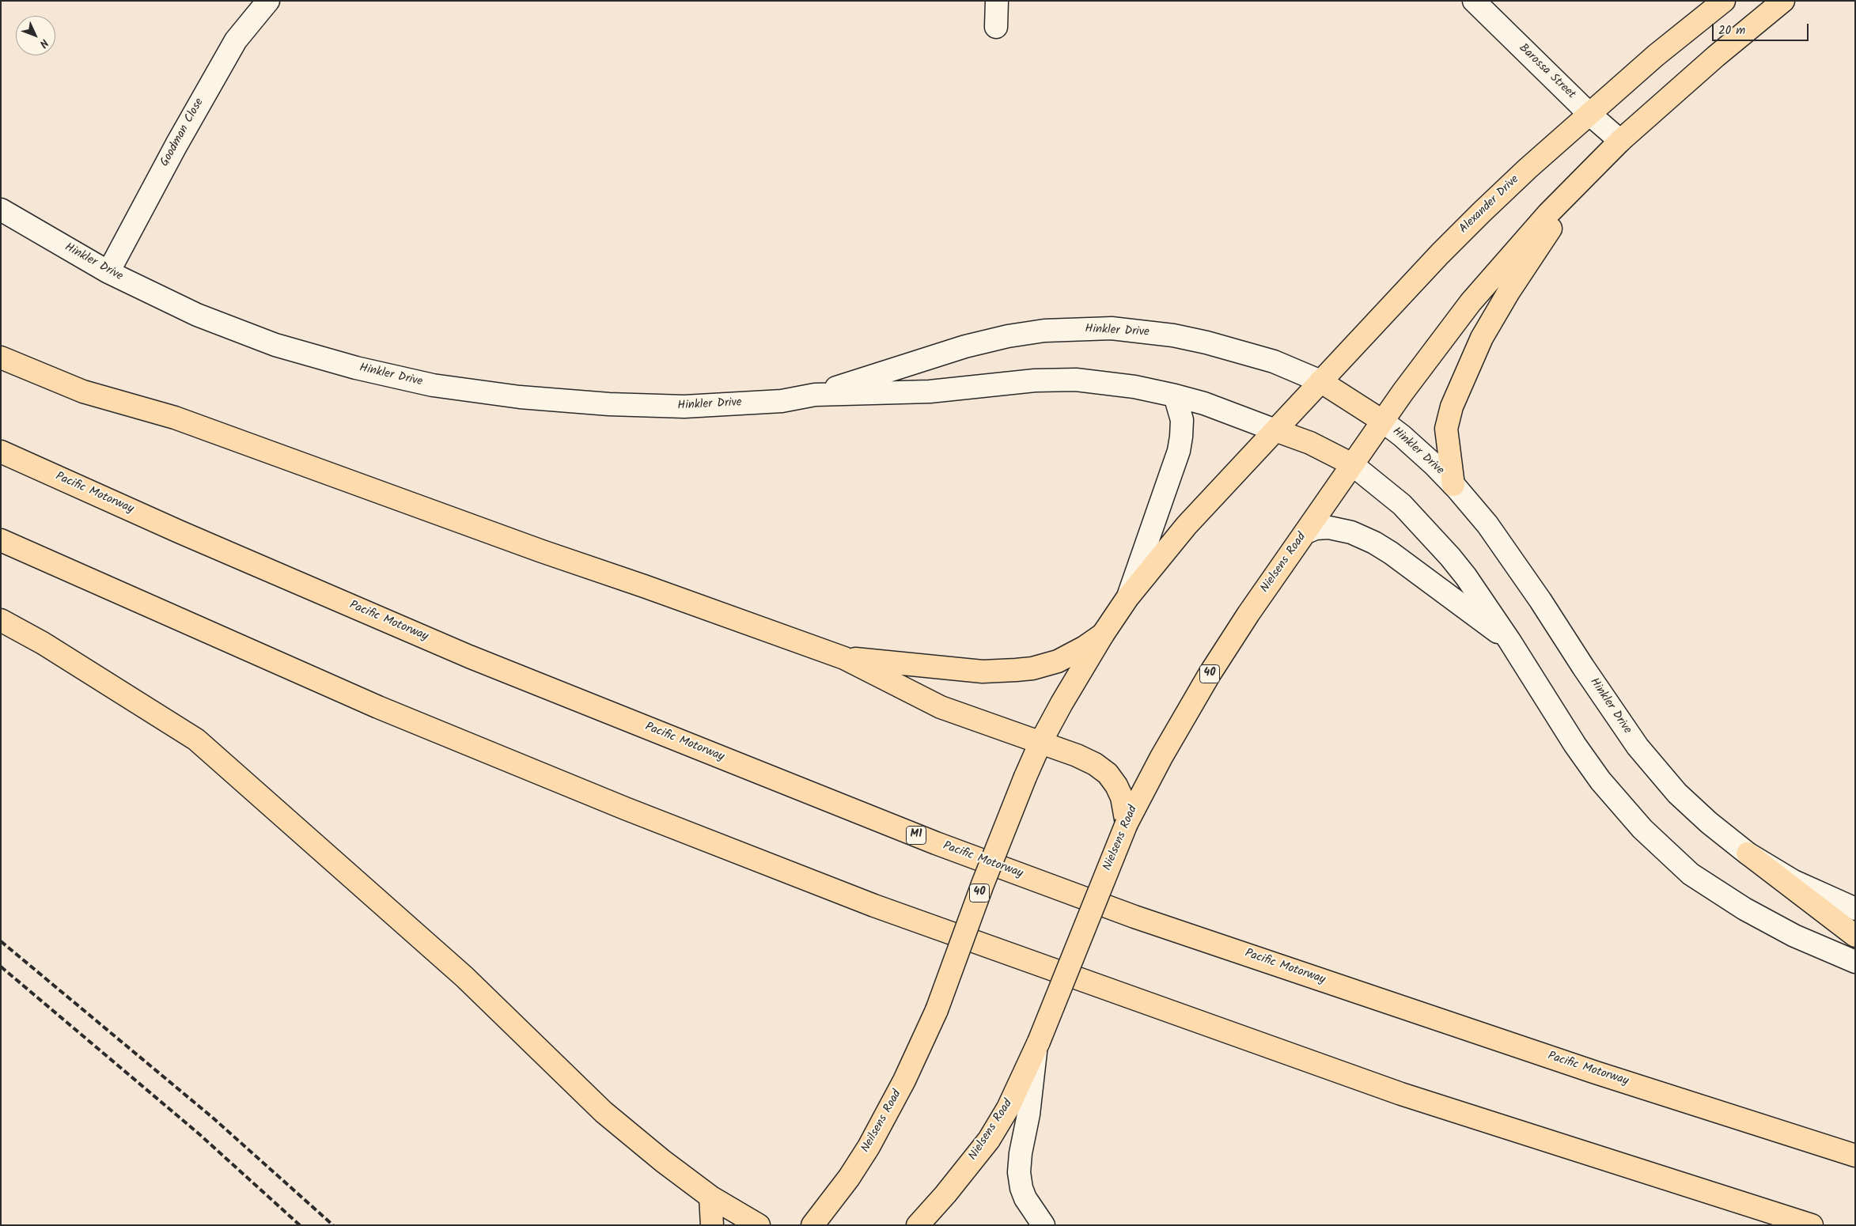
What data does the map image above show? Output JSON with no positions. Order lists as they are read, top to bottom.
{
  "streets": {
    "main road": [
      "Alexander Drive",
      "Hinkler Drive",
      "Pacific Motorway",
      "Nielsens Road",
      "40",
      "M1",
      "Neilsens Road"
    ],
    "street": ["Barossa Street", "Goodman Close"]
  },
  "crossings": [
    ["Barossa Street", "Alexander Drive"],
    ["Barossa Street", "40"],
    ["Goodman Close", "Hinkler Drive"],
    ["Alexander Drive", "Hinkler Drive"],
    ["Alexander Drive", "40"],
    ["Hinkler Drive", "Nielsens Road"],
    ["Hinkler Drive", "40"],
    ["Nielsens Road", "40"],
    ["40", "Neilsens Road"]
  ],
  "scale_bar": "20 m",
  "north": "bottom right"
}
